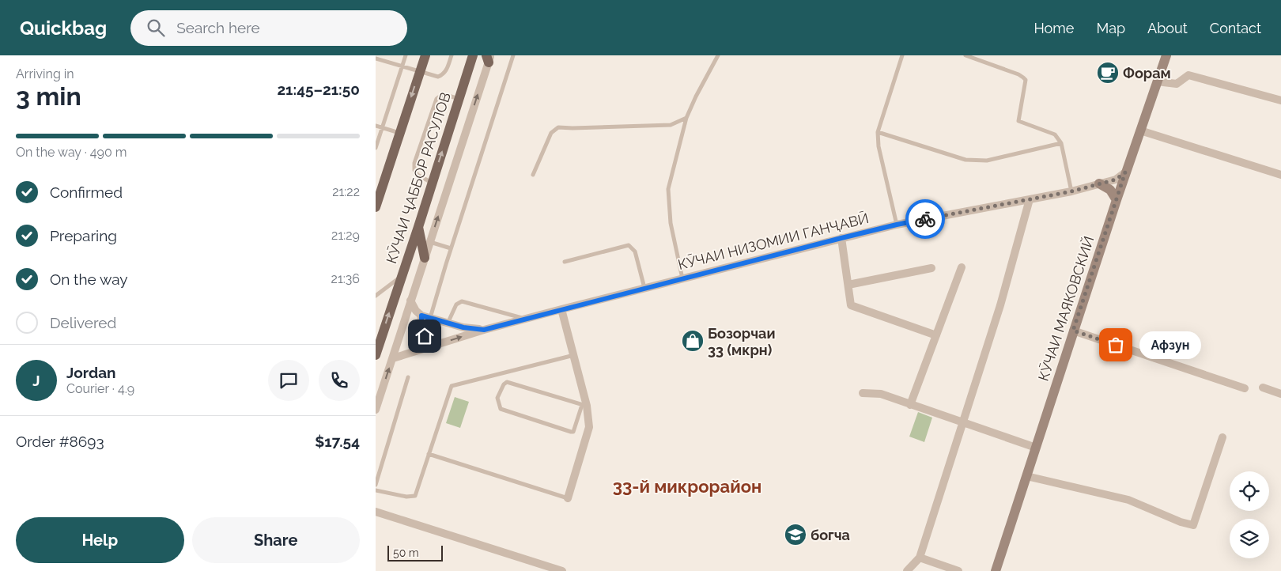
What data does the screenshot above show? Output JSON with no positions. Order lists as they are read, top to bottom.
{
  "streets": {
    "main road": ["КӮЧАИ ҶАББОР РАСУЛОВ"],
    "street": ["КӮЧАИ НИЗОМИИ ГАНҶАВӢ", "КӮЧАИ МАЯКОВСКИЙ"]
  },
  "crossings": [
    ["КӮЧАИ НИЗОМИИ ГАНҶАВӢ", "КӮЧАИ МАЯКОВСКИЙ"]
  ],
  "districts": ["33-й микрорайон"],
  "places": {
    "cafe": ["Форам"],
    "shop": ["Бозорчаи 33 (мкрн)"],
    "other": ["Афзун"],
    "school or university": ["богча"]
  },
  "scale_bar": "50 m",
  "page": {
    "header": "Quickbag",
    "search": "Search here",
    "nav": [
      "Home",
      "Map",
      "About",
      "Contact"
    ],
    "heading": ["3 min", "Arriving in", "21:45–21:50"],
    "panel": [
      "Jordan",
      "Courier · 4.9",
      "Order #8693",
      "$17.54"
    ],
    "bar": "On the way · 490 m",
    "list": [
      ["Confirmed", "21:22"],
      ["Preparing", "21:29"],
      ["On the way", "21:36"],
      "Delivered"
    ],
    "bubble": "Афзун",
    "round": "J",
    "buttons": ["Help", "Share"],
    "scale": "50 m"
  }
}
